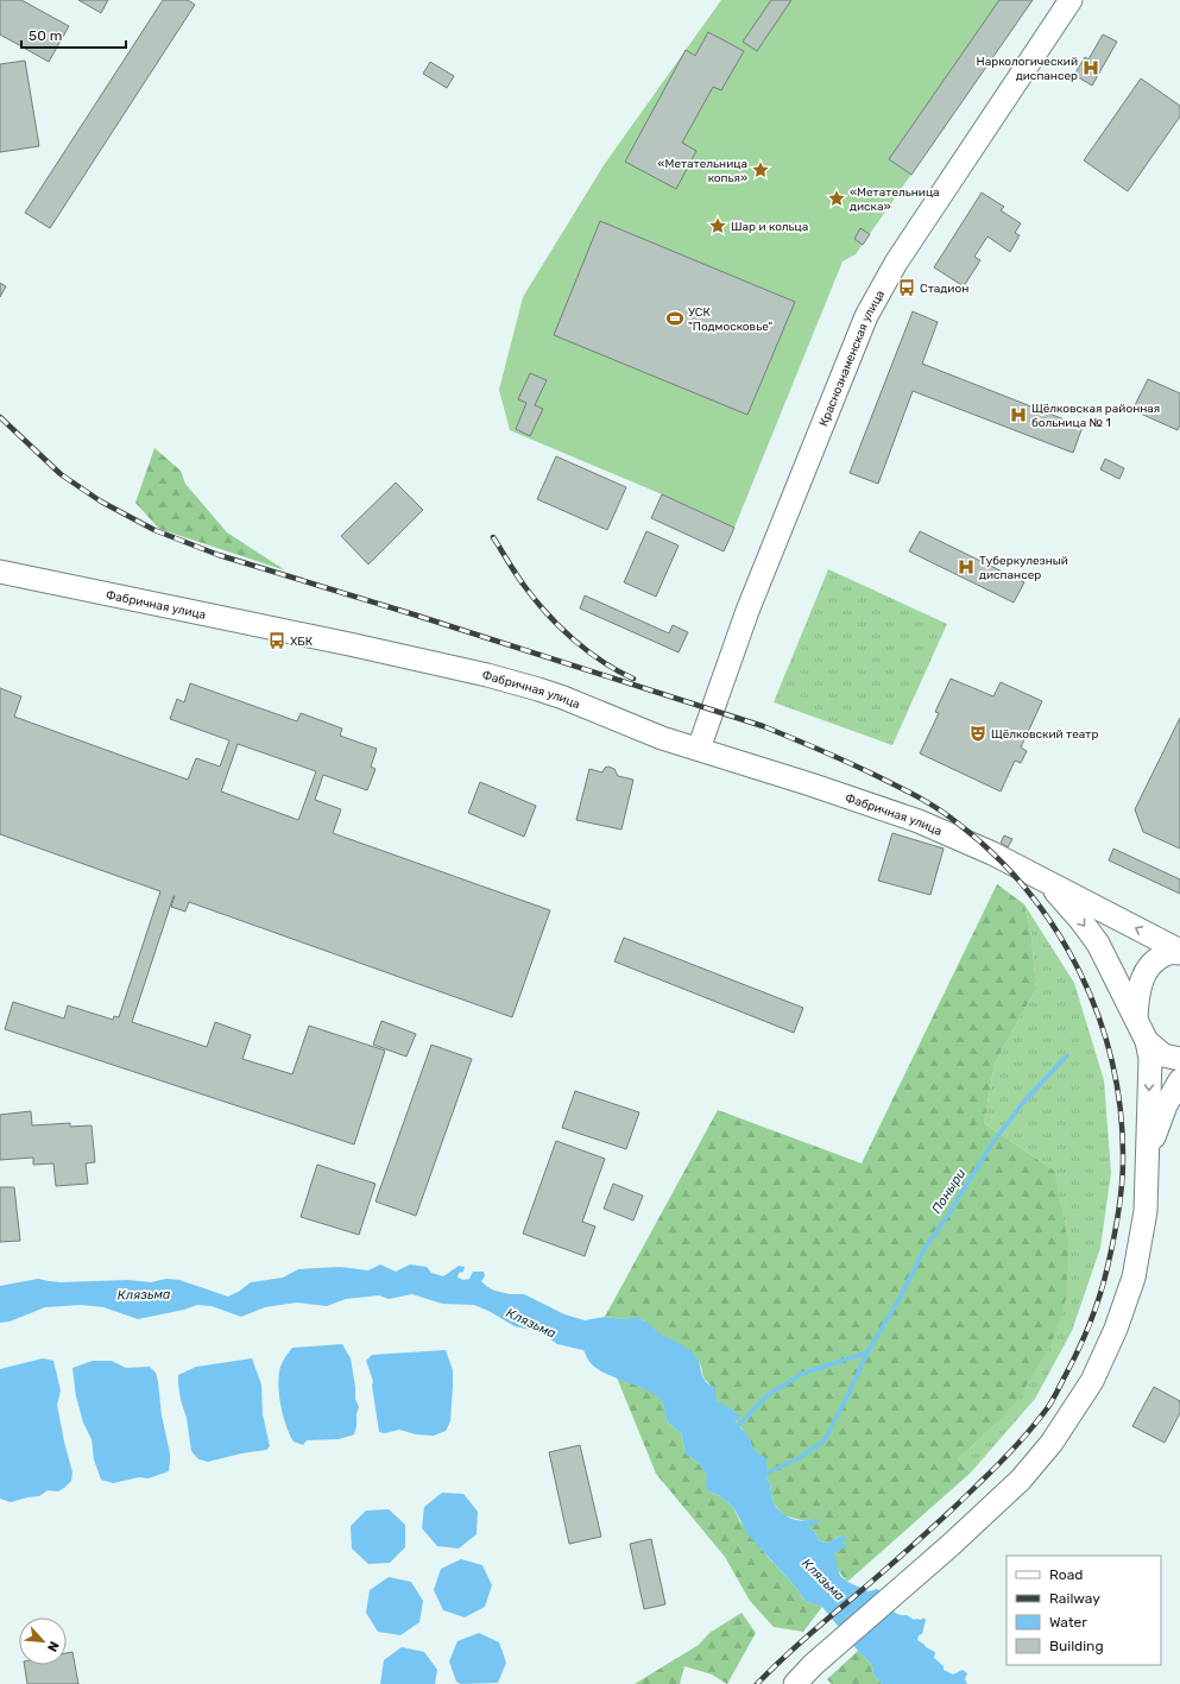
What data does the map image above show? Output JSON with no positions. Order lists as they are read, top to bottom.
{
  "streets": {
    "street": ["Краснознаменская улица", "Фабричная улица"]
  },
  "crossings": [
    ["Краснознаменская улица", "Фабричная улица"]
  ],
  "water": ["Поныри", "Клязьма"],
  "places": {
    "hospital": ["Наркологический диспансер", "Щёлковская районная больница № 1", "Туберкулезный диспансер"],
    "place": ["«Метательница копья»", "«Метательница диска»", "Шар и кольца"],
    "bus stop": ["Стадион", "ХБК"],
    "sports": ["УСК \"Подмосковье\""],
    "theatre": ["Щёлковский театр"]
  },
  "legend": [
    "Road",
    "Railway",
    "Water",
    "Building"
  ],
  "scale_bar": "50 m",
  "north": "bottom right"
}
